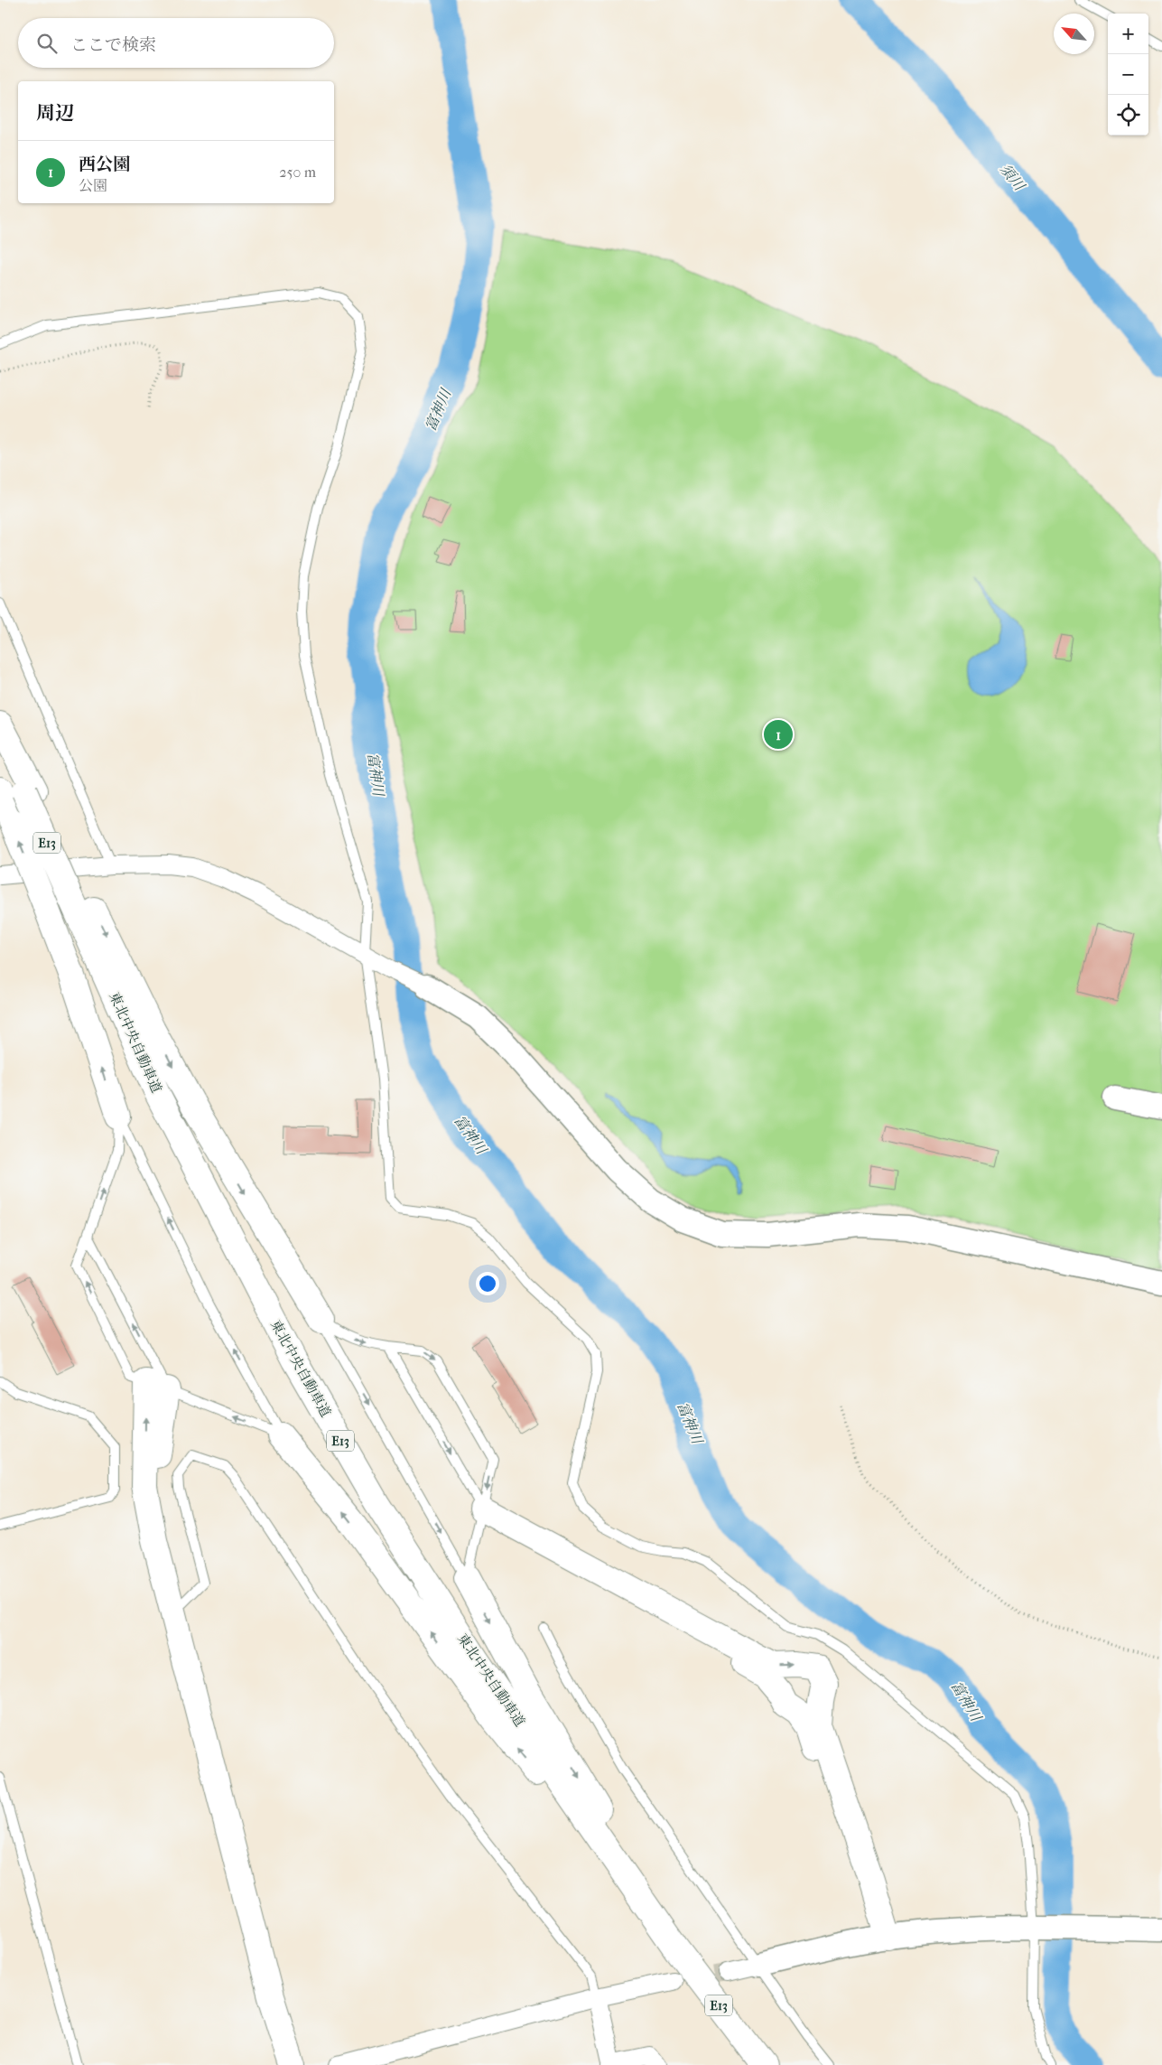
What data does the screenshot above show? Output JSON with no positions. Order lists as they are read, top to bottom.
{
  "streets": {
    "highway": ["E13", "東北中央自動車道"]
  },
  "water": ["須川", "富神川"],
  "north": "top left",
  "page": {
    "map_buttons": ["+", "−"],
    "search": "ここで検索",
    "heading": "周辺",
    "list": [
      {
        "mark": "1",
        "name": "西公園",
        "note": "公園",
        "value": "250 m"
      }
    ],
    "pins": "1"
  }
}
